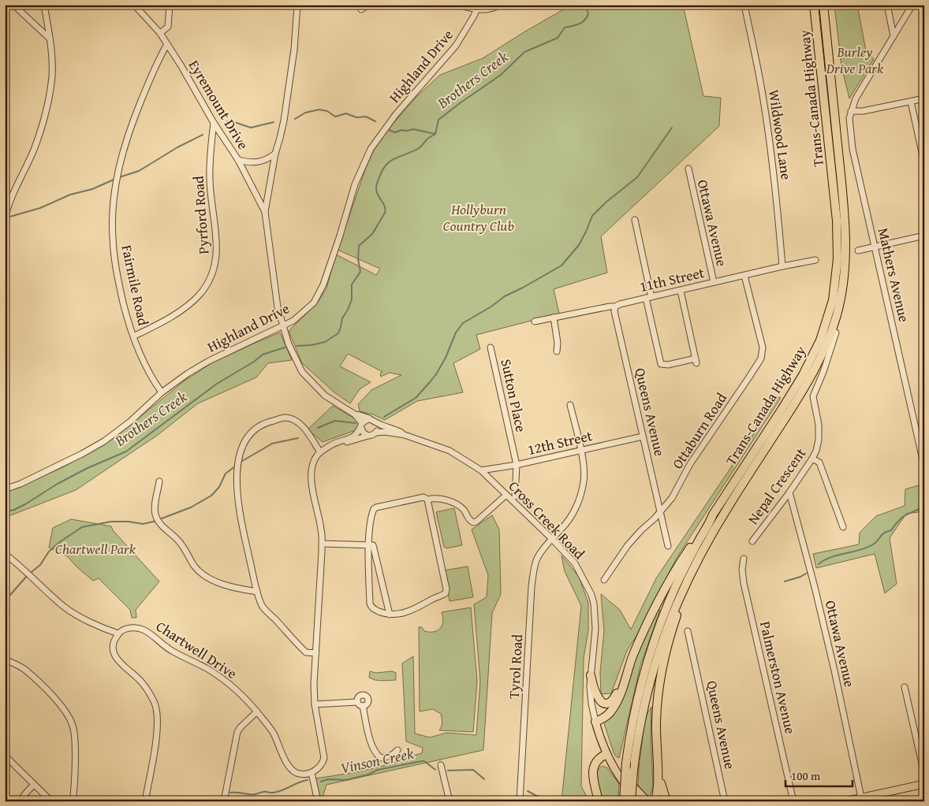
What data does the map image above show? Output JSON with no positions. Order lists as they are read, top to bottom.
{
  "streets": {
    "highway": ["Trans-Canada Highway"],
    "street": [
      "Highland Drive",
      "Eyremount Drive",
      "Wildwood Lane",
      "Pyrford Road",
      "Ottawa Avenue",
      "Mathers Avenue",
      "11th Street",
      "Fairmile Road",
      "Sutton Place",
      "Queens Avenue",
      "Ottaburn Road",
      "12th Street",
      "Nepal Crescent",
      "Cross Creek Road",
      "Chartwell Drive",
      "Tyrol Road",
      "Palmerston Avenue"
    ]
  },
  "crossings": [
    ["Highland Drive", "Fairmile Road"],
    ["Eyremount Drive", "Pyrford Road"],
    ["Eyremount Drive", "Fairmile Road"],
    ["Wildwood Lane", "11th Street"],
    ["Pyrford Road", "Fairmile Road"],
    ["Ottawa Avenue", "11th Street"],
    ["Ottawa Avenue", "Nepal Crescent"],
    ["11th Street", "Queens Avenue"],
    ["11th Street", "Ottaburn Road"],
    ["Sutton Place", "12th Street"],
    ["Queens Avenue", "Ottaburn Road"],
    ["Queens Avenue", "12th Street"],
    ["12th Street", "Cross Creek Road"],
    ["12th Street", "Tyrol Road"],
    ["Cross Creek Road", "Tyrol Road"]
  ],
  "water": ["Brothers Creek", "Vinson Creek"],
  "parks": ["Burley Drive Park", "Hollyburn Country Club", "Chartwell Park"],
  "scale_bar": "100 m"
}
